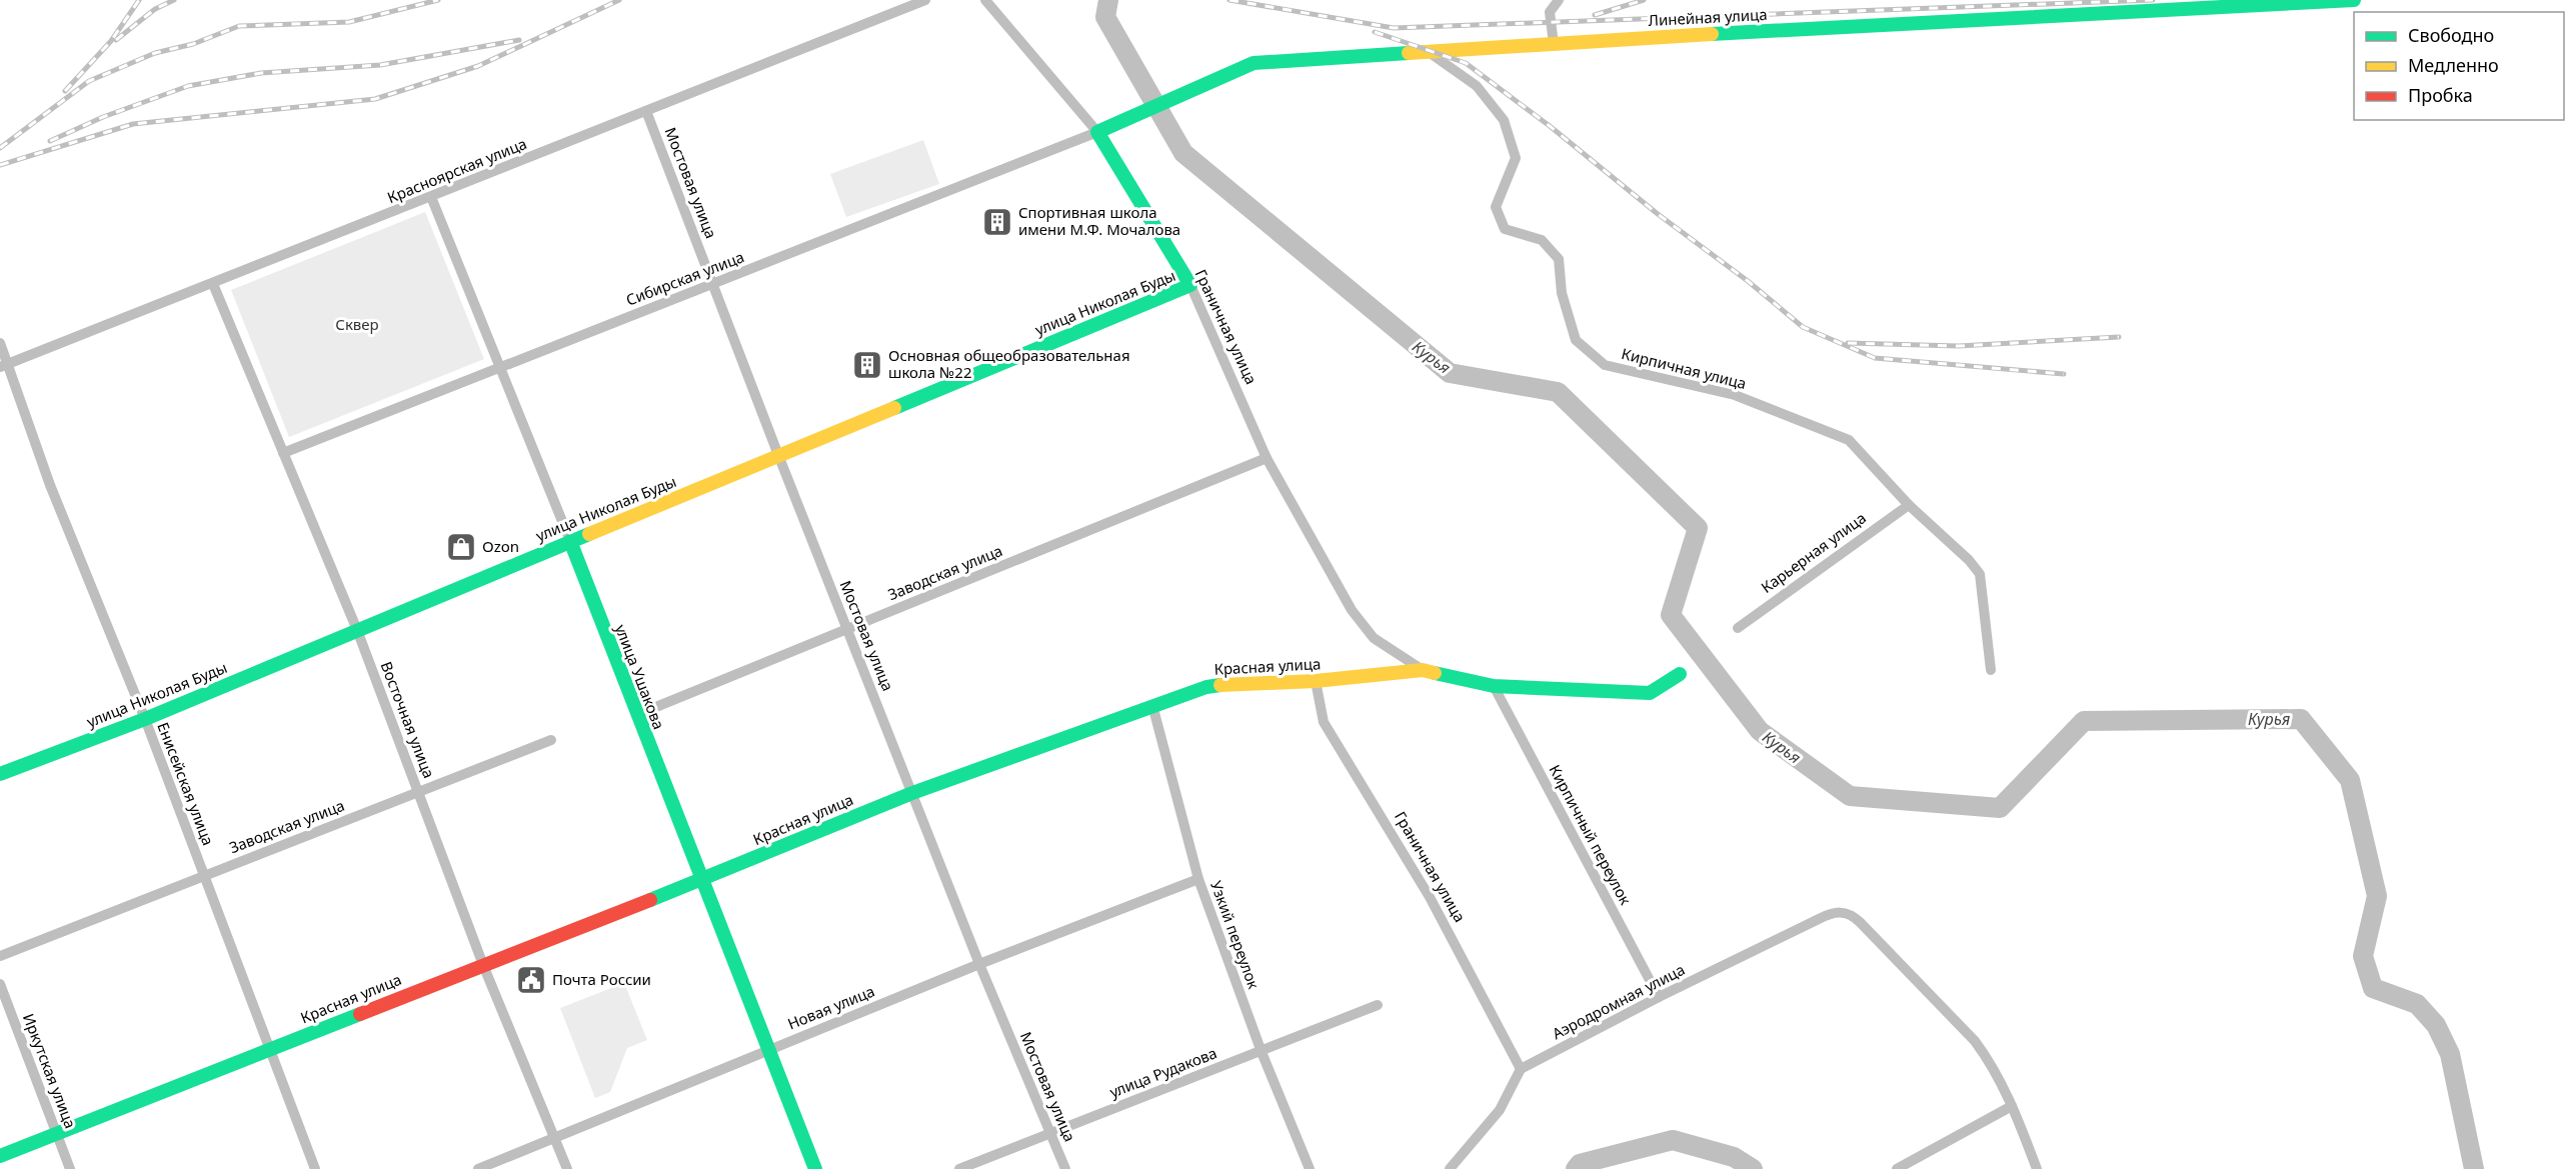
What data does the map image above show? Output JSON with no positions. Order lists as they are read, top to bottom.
{
  "streets": {
    "street": [
      "Линейная улица",
      "Красноярская улица",
      "Мостовая улица",
      "Сибирская улица",
      "улица Николая Буды",
      "Граничная улица",
      "Кирпичная улица",
      "Карьерная улица",
      "Заводская улица",
      "Красная улица",
      "улица Ушакова",
      "Восточная улица",
      "Енисейская улица",
      "Кирпичный переулок",
      "Узкий переулок",
      "Аэродромная улица",
      "Новая улица",
      "Иркутская улица",
      "улица Рудакова"
    ]
  },
  "crossings": [
    ["Линейная улица", "Сибирская улица"],
    ["Линейная улица", "Граничная улица"],
    ["Линейная улица", "Кирпичная улица"],
    ["Красноярская улица", "Мостовая улица"],
    ["Красноярская улица", "улица Ушакова"],
    ["Красноярская улица", "Восточная улица"],
    ["Красноярская улица", "Енисейская улица"],
    ["Мостовая улица", "Сибирская улица"],
    ["Мостовая улица", "улица Николая Буды"],
    ["Мостовая улица", "Заводская улица"],
    ["Мостовая улица", "Красная улица"],
    ["Мостовая улица", "Новая улица"],
    ["Мостовая улица", "улица Рудакова"],
    ["Сибирская улица", "Граничная улица"],
    ["Сибирская улица", "улица Ушакова"],
    ["Сибирская улица", "Восточная улица"],
    ["улица Николая Буды", "Граничная улица"],
    ["улица Николая Буды", "улица Ушакова"],
    ["улица Николая Буды", "Восточная улица"],
    ["улица Николая Буды", "Енисейская улица"],
    ["Граничная улица", "Заводская улица"],
    ["Граничная улица", "Красная улица"],
    ["Граничная улица", "Аэродромная улица"],
    ["Кирпичная улица", "Карьерная улица"],
    ["Заводская улица", "улица Ушакова"],
    ["Заводская улица", "Восточная улица"],
    ["Заводская улица", "Енисейская улица"],
    ["Красная улица", "улица Ушакова"],
    ["Красная улица", "Восточная улица"],
    ["Красная улица", "Енисейская улица"],
    ["Красная улица", "Кирпичный переулок"],
    ["Красная улица", "Узкий переулок"],
    ["Красная улица", "Иркутская улица"],
    ["улица Ушакова", "Новая улица"],
    ["Восточная улица", "Новая улица"],
    ["Кирпичный переулок", "Аэродромная улица"],
    ["Узкий переулок", "Новая улица"],
    ["Узкий переулок", "улица Рудакова"]
  ],
  "water": ["Курья"],
  "parks": ["Сквер"],
  "places": {
    "building": ["Спортивная школа имени М.Ф. Мочалова", "Основная общеобразовательная школа №22"],
    "shop": ["Ozon"],
    "public building": ["Почта России"]
  },
  "legend": ["Свободно", "Медленно", "Пробка"]
}
